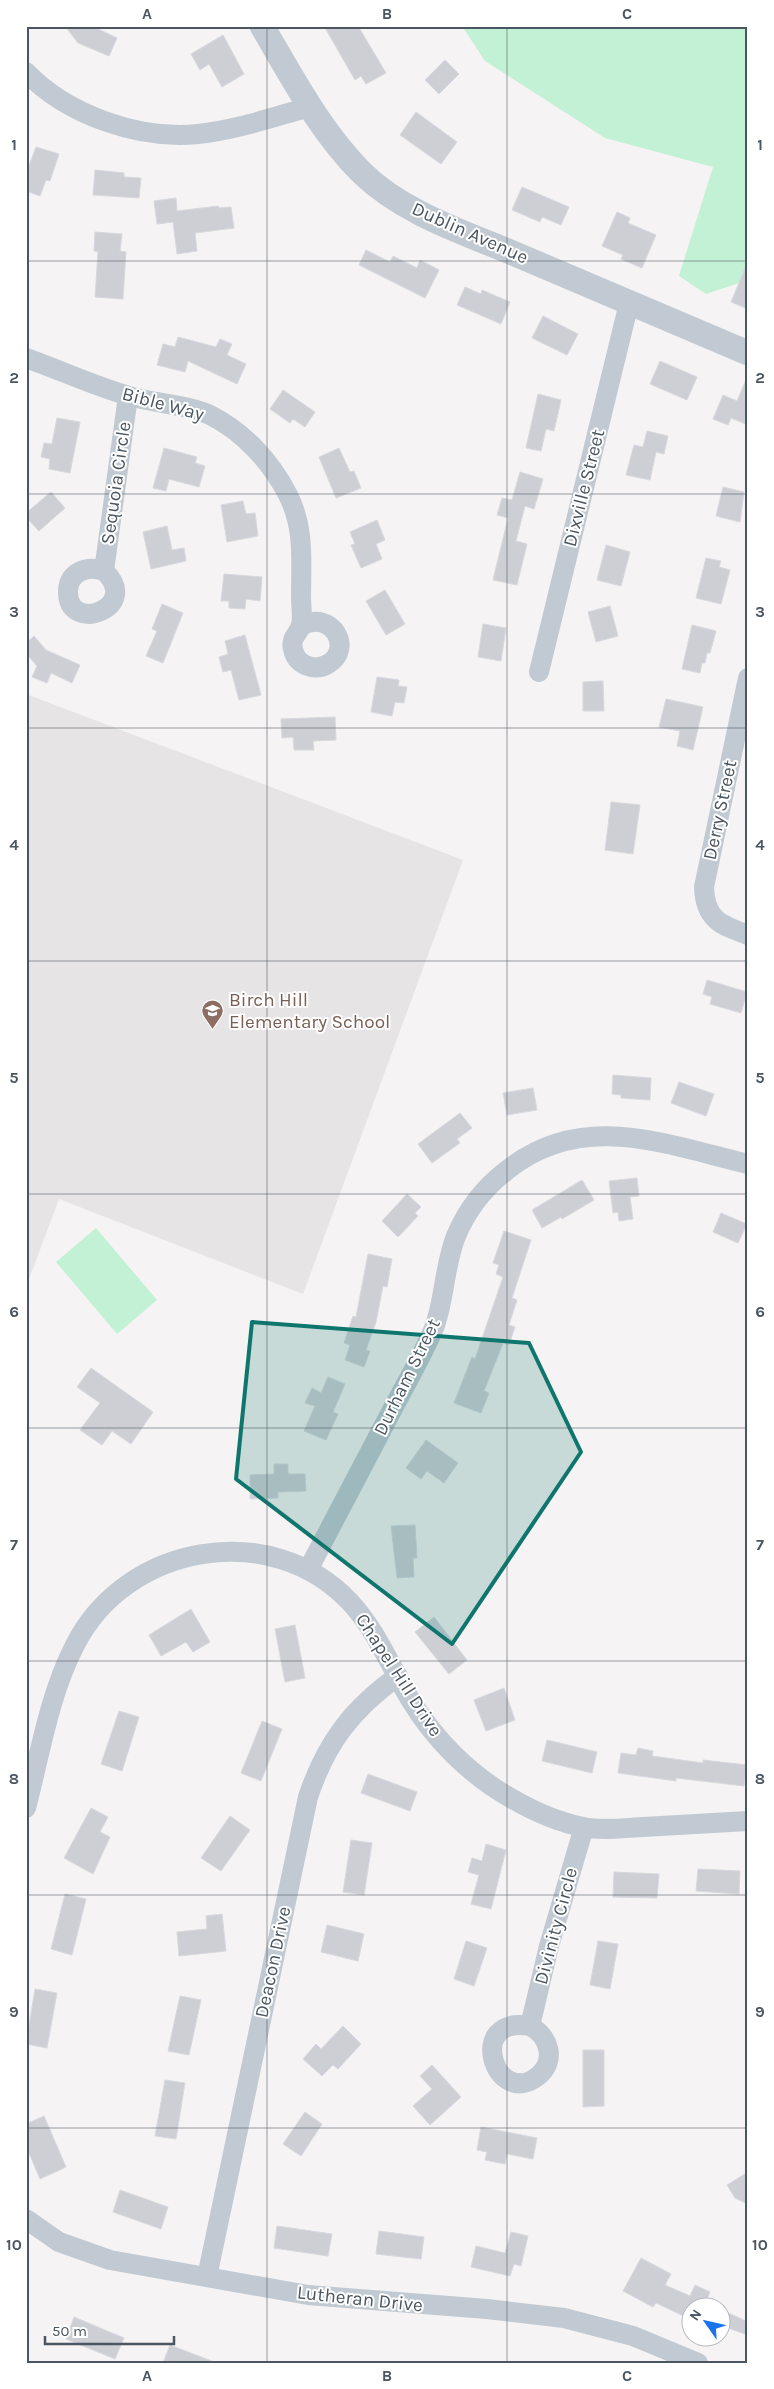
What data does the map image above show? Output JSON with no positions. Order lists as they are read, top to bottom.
{
  "streets": {
    "street": [
      "Dublin Avenue",
      "Bible Way",
      "Sequoia Circle",
      "Dixville Street",
      "Derry Street",
      "Durham Street",
      "Chapel Hill Drive",
      "Divinity Circle",
      "Deacon Drive",
      "Lutheran Drive"
    ]
  },
  "crossings": [
    ["Dublin Avenue", "Dixville Street"],
    ["Bible Way", "Sequoia Circle"],
    ["Durham Street", "Chapel Hill Drive"],
    ["Chapel Hill Drive", "Divinity Circle"],
    ["Chapel Hill Drive", "Deacon Drive"],
    ["Deacon Drive", "Lutheran Drive"]
  ],
  "places": {
    "school or university": ["Birch Hill Elementary School"]
  },
  "scale_bar": "50 m",
  "north": "top left",
  "grid": {
    "columns": ["A", "B", "C"],
    "rows": [
      "1",
      "2",
      "3",
      "4",
      "5",
      "6",
      "7",
      "8",
      "9",
      "10"
    ]
  }
}
